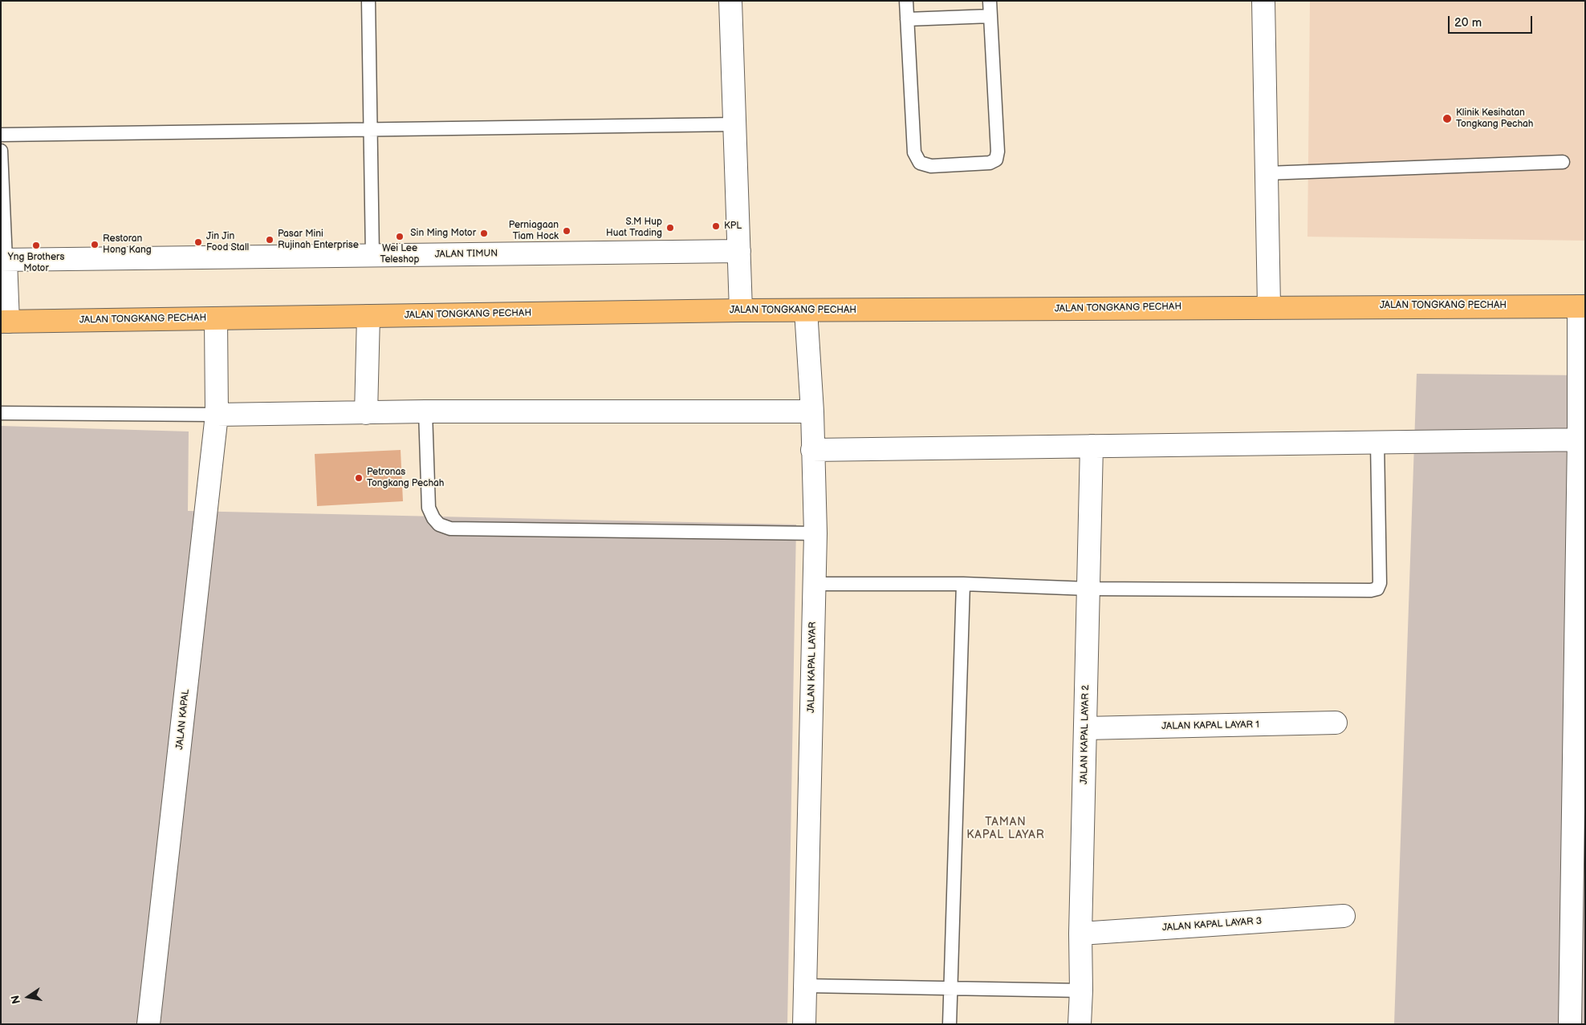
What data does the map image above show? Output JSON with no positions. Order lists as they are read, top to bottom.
{
  "streets": {
    "main road": ["JALAN TONGKANG PECHAH"],
    "street": [
      "JALAN TIMUN",
      "JALAN KAPAL LAYAR",
      "JALAN KAPAL",
      "JALAN KAPAL LAYAR 1",
      "JALAN KAPAL LAYAR 2",
      "JALAN KAPAL LAYAR 3"
    ]
  },
  "crossings": [
    ["JALAN TONGKANG PECHAH", "JALAN KAPAL LAYAR"],
    ["JALAN TONGKANG PECHAH", "JALAN KAPAL"],
    ["JALAN KAPAL LAYAR 1", "JALAN KAPAL LAYAR 2"],
    ["JALAN KAPAL LAYAR 2", "JALAN KAPAL LAYAR 3"]
  ],
  "districts": ["TAMAN KAPAL LAYAR"],
  "places": [
    "Klinik Kesihatan Tongkang Pechah",
    "KPL",
    "S.M Hup Huat Trading",
    "Perniagaan Tiam Hock",
    "Sin Ming Motor",
    "Wei Lee Teleshop",
    "Pasar Mini Rujinah Enterprise",
    "Jin Jin Food Stall",
    "Restoran Hong Kang",
    "Yng Brothers Motor",
    "Petronas Tongkang Pechah"
  ],
  "scale_bar": "20 m",
  "north": "left"
}
